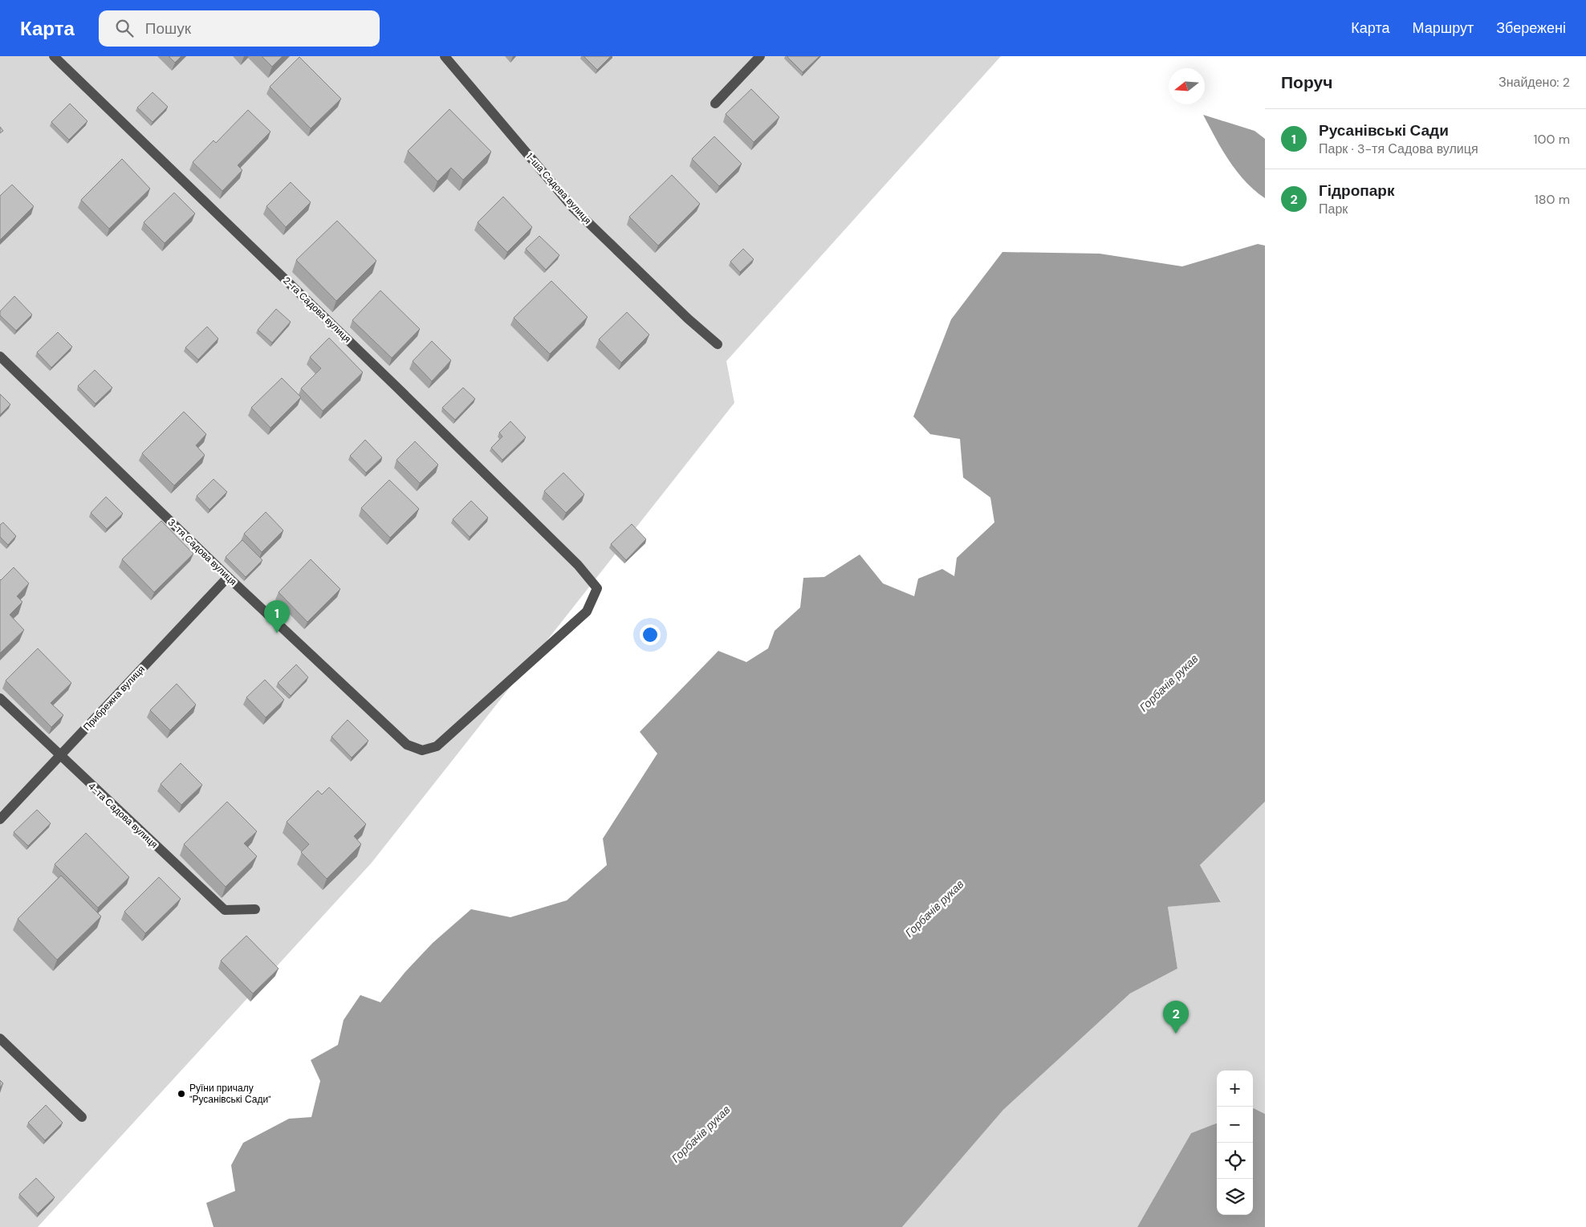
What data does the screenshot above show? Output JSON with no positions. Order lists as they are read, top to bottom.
{
  "streets": {
    "street": [
      "1-ша Садова вулиця",
      "2-га Садова вулиця",
      "3-тя Садова вулиця",
      "Прибрежна вулиця",
      "4-та Садова вулиця"
    ]
  },
  "crossings": [
    ["2-га Садова вулиця", "3-тя Садова вулиця"],
    ["3-тя Садова вулиця", "Прибрежна вулиця"],
    ["Прибрежна вулиця", "4-та Садова вулиця"]
  ],
  "water": ["Горбачів рукав"],
  "places": ["Руїни причалу \"Русанівські Сади\""],
  "north": "left",
  "page": {
    "header": "Карта",
    "search": "Пошук",
    "nav": ["Карта", "Маршрут", "Збережені"],
    "heading": ["Поруч", "Знайдено: 2"],
    "list": [
      {
        "mark": "1",
        "name": "Русанівські Сади",
        "note": "Парк · 3-тя Садова вулиця",
        "value": "100 m"
      },
      {
        "mark": "2",
        "name": "Гідропарк",
        "note": "Парк",
        "value": "180 m"
      }
    ],
    "pins": ["1", "2"],
    "map_buttons": ["+", "−"]
  }
}
